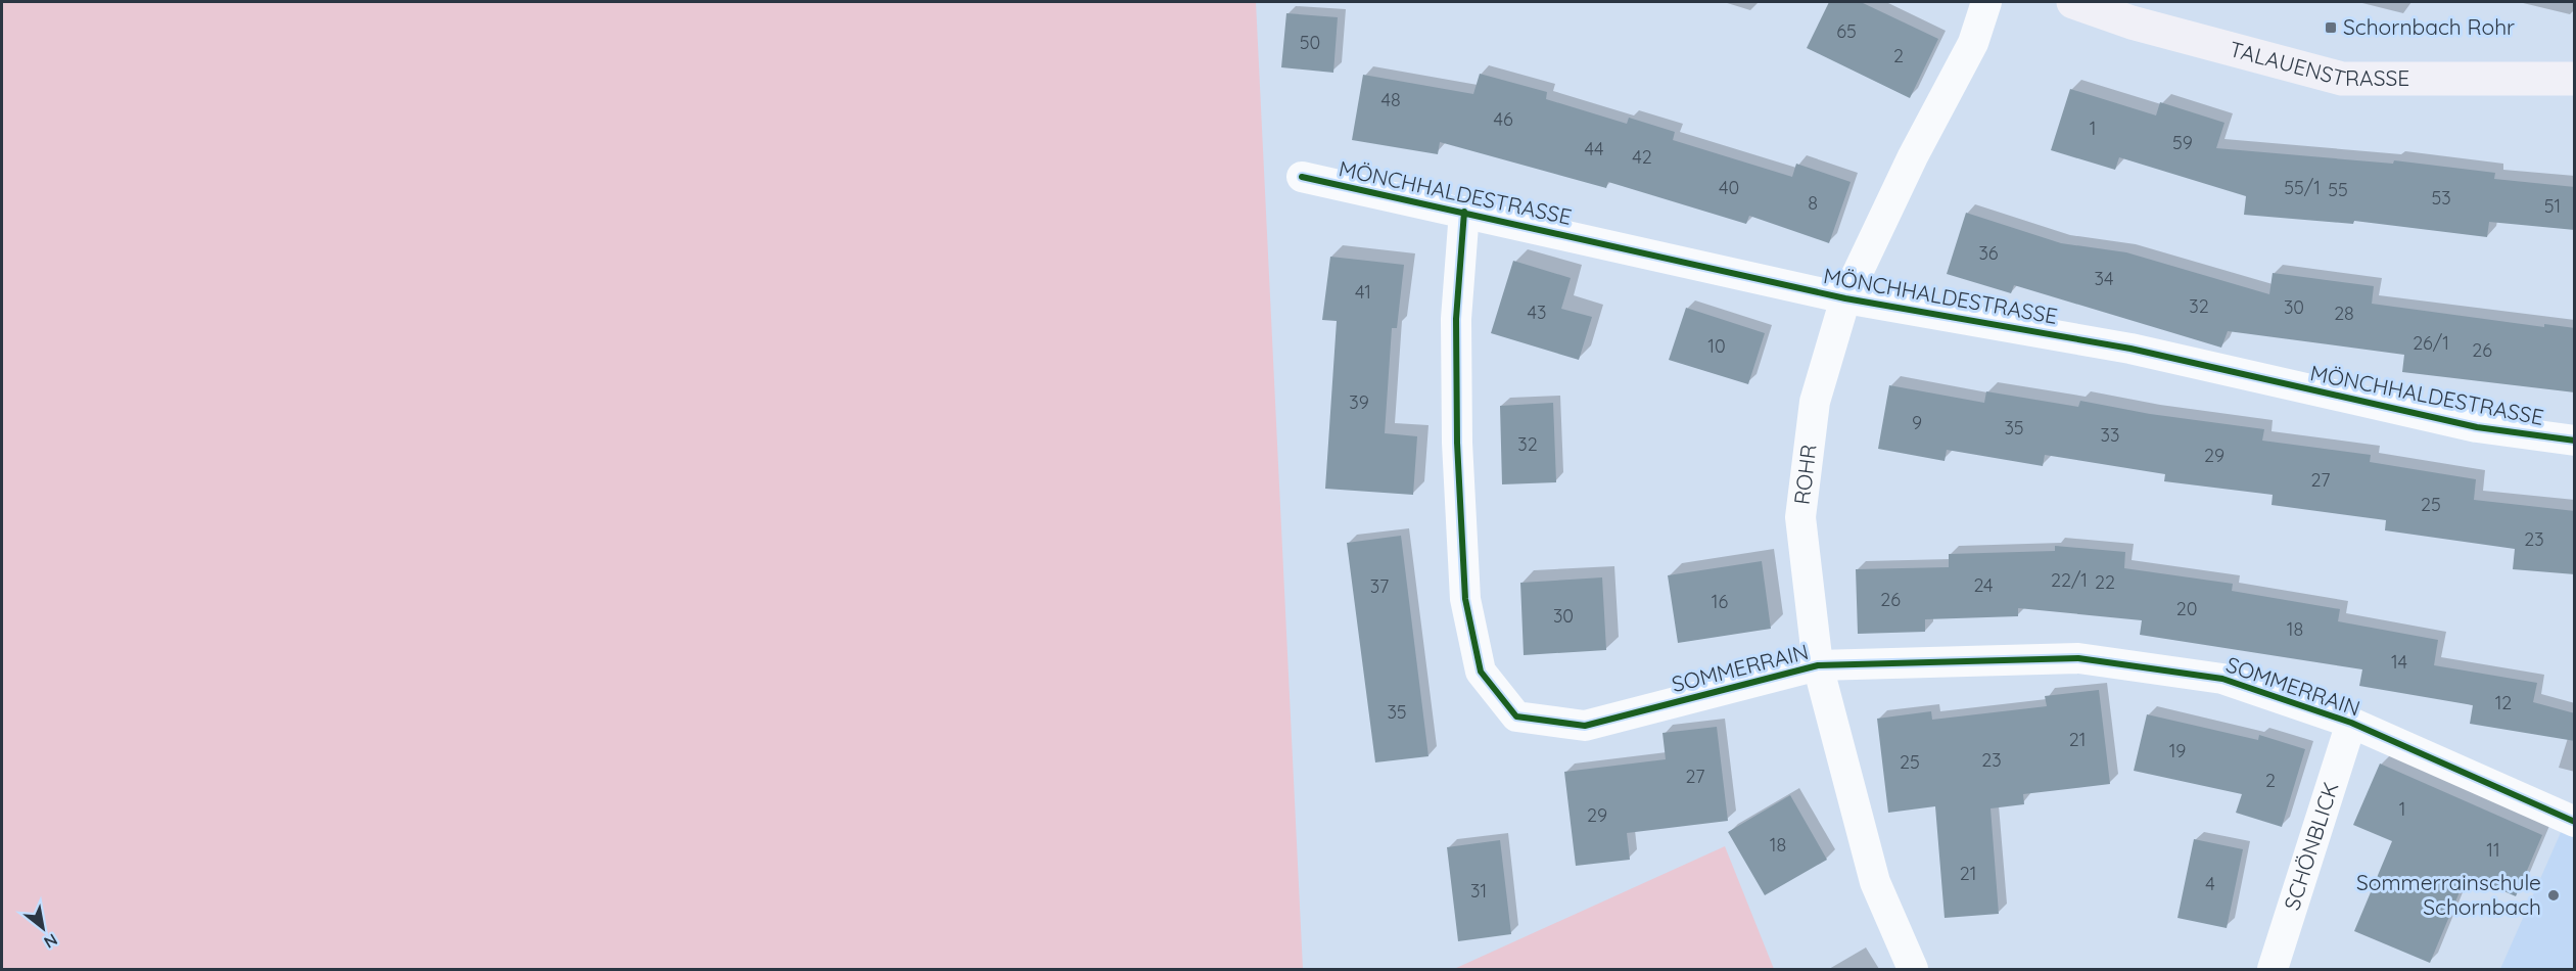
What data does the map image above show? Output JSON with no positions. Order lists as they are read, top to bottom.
{
  "streets": {
    "street": [
      "TALAUENSTRASSE",
      "MÖNCHHALDESTRASSE",
      "ROHR",
      "SOMMERRAIN",
      "SCHÖNBLICK"
    ]
  },
  "crossings": [
    ["MÖNCHHALDESTRASSE", "ROHR"],
    ["MÖNCHHALDESTRASSE", "SOMMERRAIN"],
    ["ROHR", "SOMMERRAIN"],
    ["SOMMERRAIN", "SCHÖNBLICK"]
  ],
  "places": {
    "transit": ["Schornbach Rohr"],
    "other": ["Sommerrainschule Schornbach"]
  },
  "house_numbers": [
    "65",
    "50",
    "2",
    "48",
    "46",
    "1",
    "59",
    "44",
    "42",
    "40",
    "55/1",
    "55",
    "53",
    "8",
    "51",
    "36",
    "34",
    "41",
    "32",
    "30",
    "43",
    "28",
    "26/1",
    "10",
    "26",
    "39",
    "9",
    "35",
    "33",
    "32",
    "29",
    "27",
    "25",
    "23",
    "22/1",
    "22",
    "24",
    "37",
    "26",
    "16",
    "20",
    "30",
    "18",
    "14",
    "12",
    "35",
    "21",
    "19",
    "23",
    "25",
    "27",
    "2",
    "1",
    "29",
    "18",
    "11",
    "21",
    "4",
    "31"
  ],
  "north": "bottom right"
}
